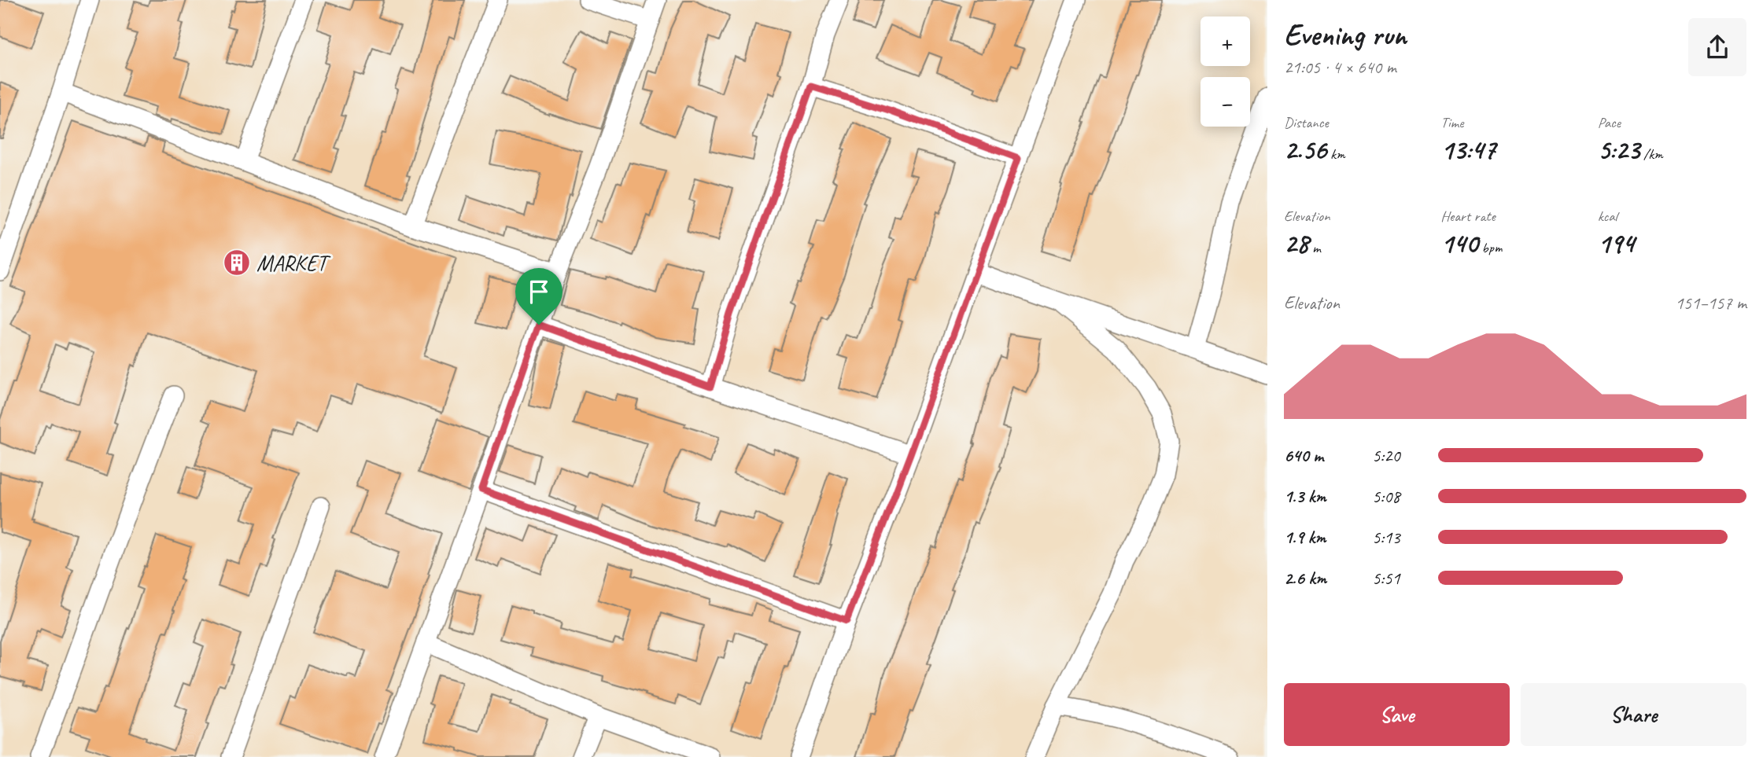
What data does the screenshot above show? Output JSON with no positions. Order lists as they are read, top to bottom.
{
  "places": {
    "building": ["MARKET"]
  },
  "page": {
    "heading": ["Evening run", "21:05 · 4 × 640 m"],
    "map_buttons": ["+", "−"],
    "stats": [
      ["Distance", "2.56 km"],
      ["Time", "13:47"],
      ["Pace", "5:23 /km"],
      ["Elevation", "28 m"],
      ["Heart rate", "140 bpm"],
      ["kcal", "194"]
    ],
    "chart": ["Elevation", "151–157 m"],
    "list": [
      {
        "name": "640 m",
        "note": "5:20"
      },
      {
        "name": "1.3 km",
        "note": "5:08"
      },
      {
        "name": "1.9 km",
        "note": "5:13"
      },
      {
        "name": "2.6 km",
        "note": "5:51"
      }
    ],
    "buttons": ["Save", "Share"]
  }
}
